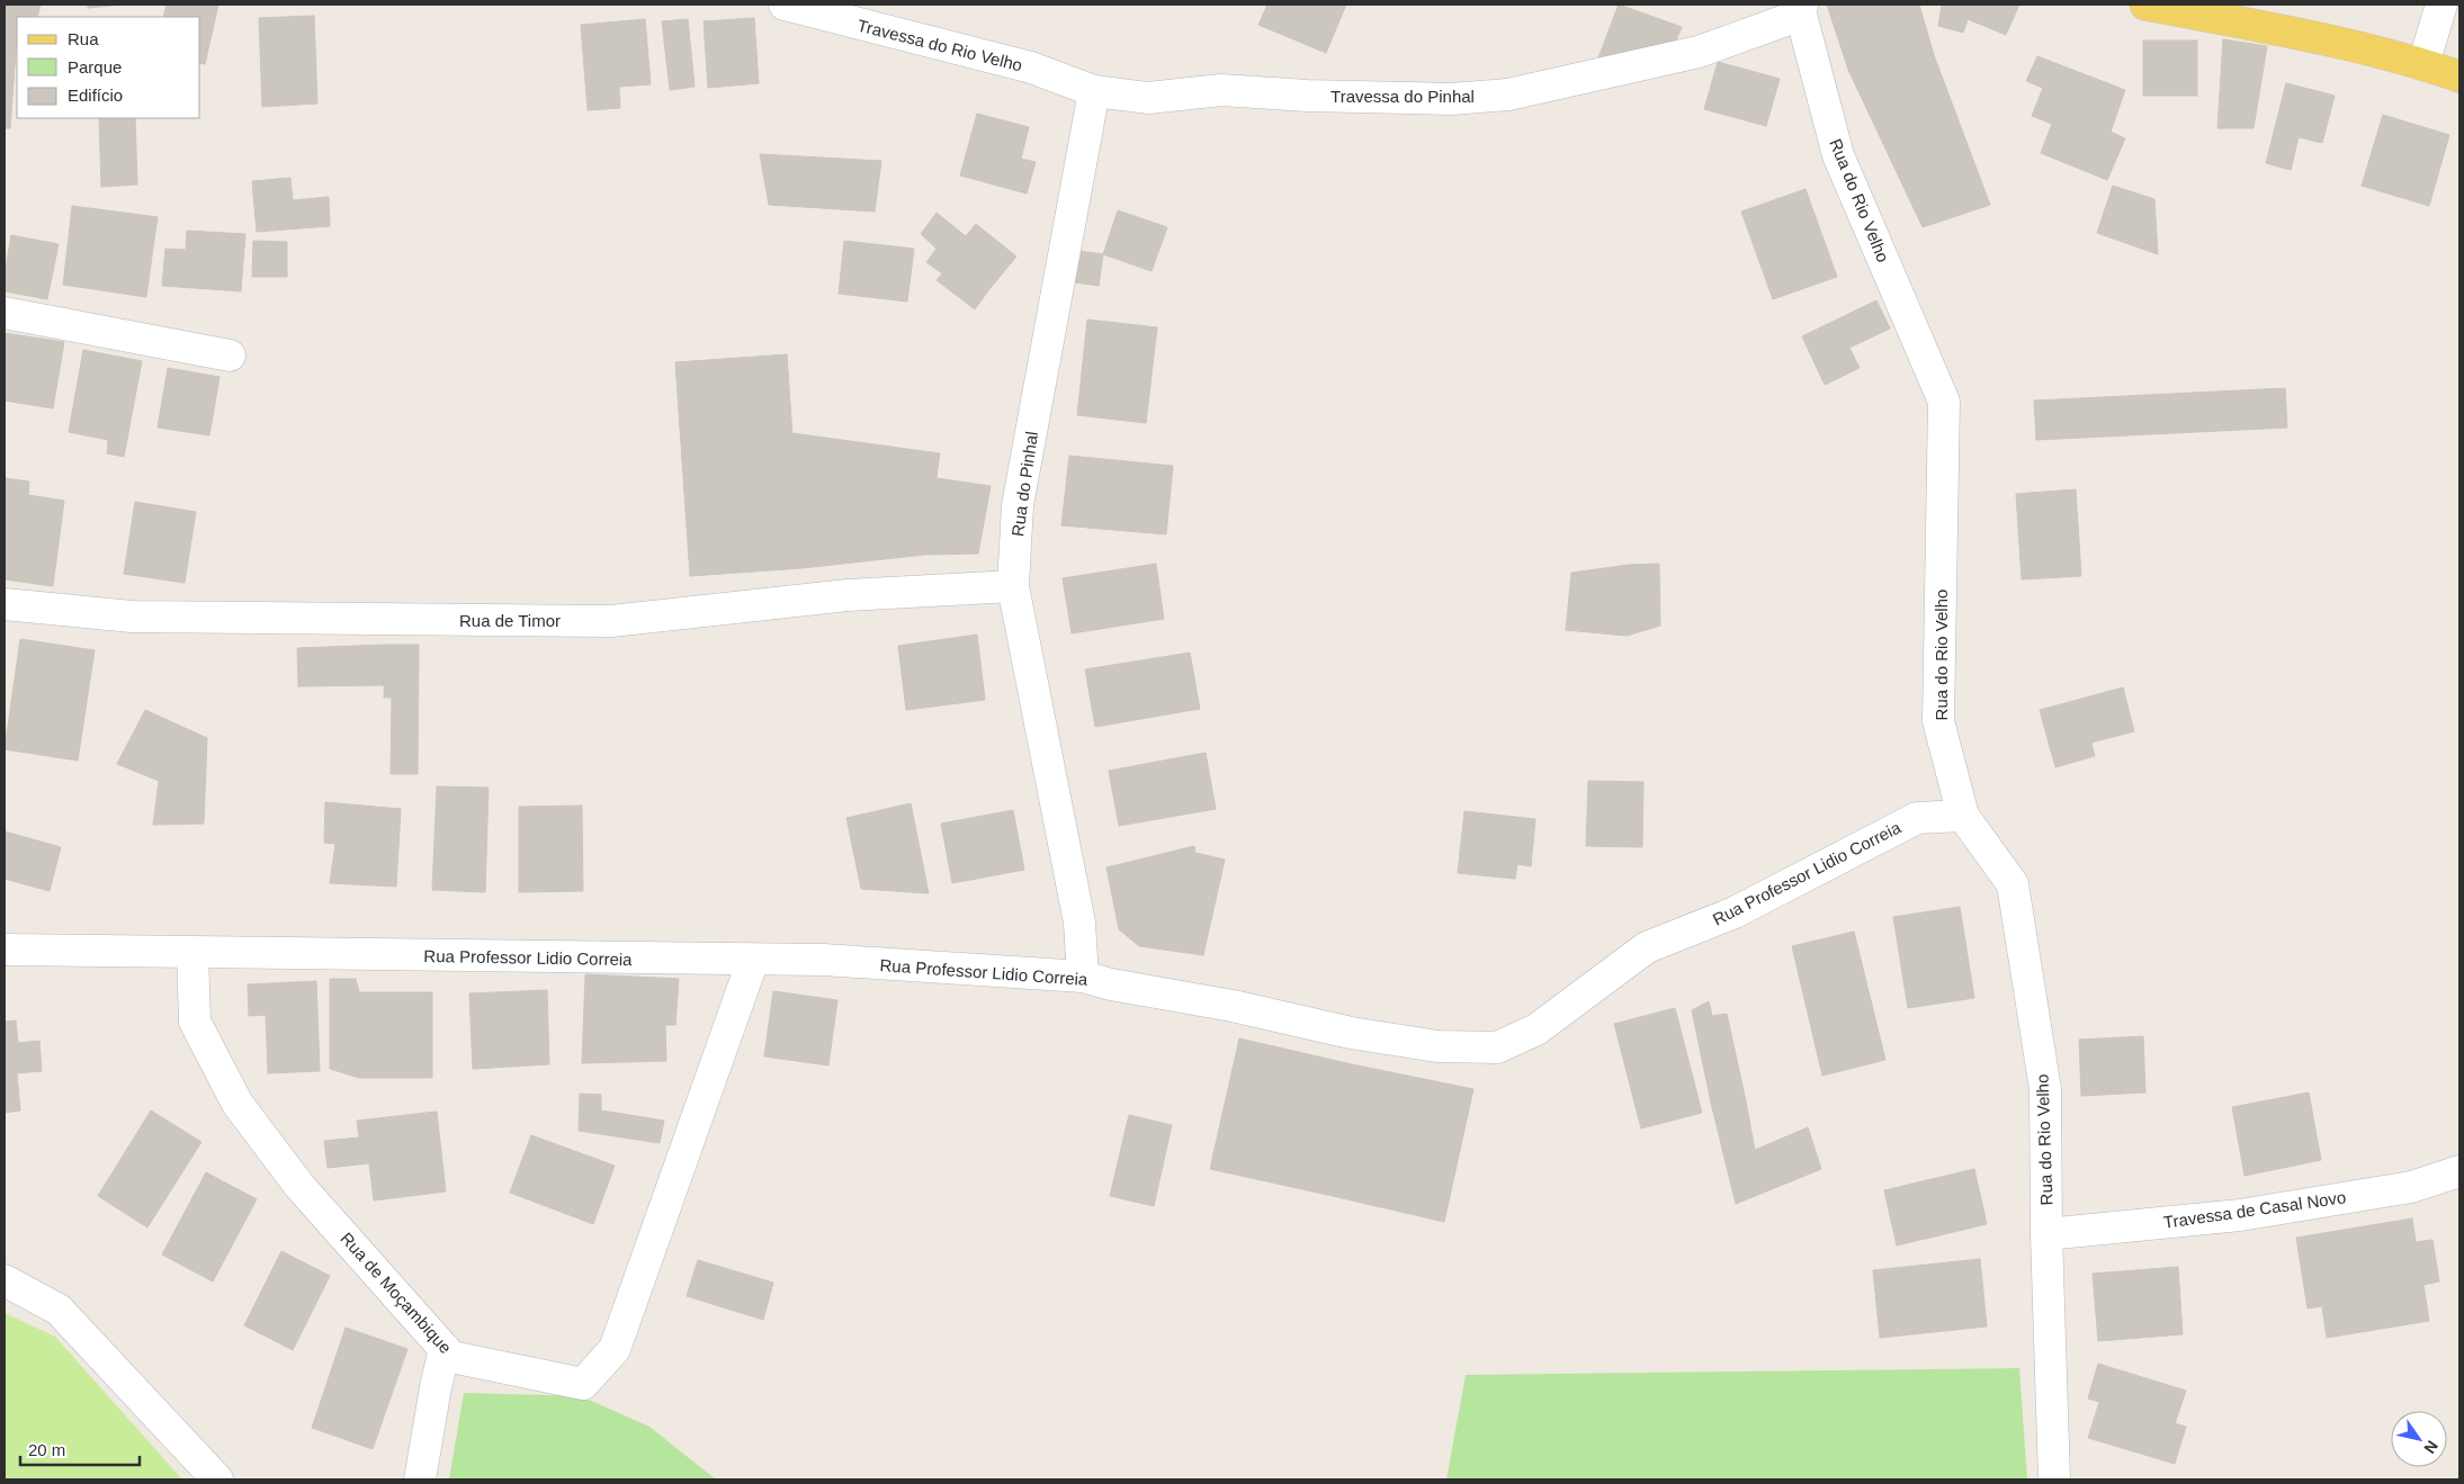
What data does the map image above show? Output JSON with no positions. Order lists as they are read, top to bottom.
{
  "streets": {
    "street": [
      "Travessa do Rio Velho",
      "Travessa do Pinhal",
      "Rua do Rio Velho",
      "Rua do Pinhal",
      "Rua de Timor",
      "Rua Professor Lidio Correia",
      "Travessa de Casal Novo",
      "Rua de Moçambique"
    ]
  },
  "crossings": [
    ["Travessa do Rio Velho", "Travessa do Pinhal"],
    ["Travessa do Rio Velho", "Rua do Pinhal"],
    ["Travessa do Pinhal", "Rua do Rio Velho"],
    ["Travessa do Pinhal", "Rua do Pinhal"],
    ["Rua do Rio Velho", "Rua Professor Lidio Correia"],
    ["Rua do Rio Velho", "Travessa de Casal Novo"],
    ["Rua do Pinhal", "Rua de Timor"],
    ["Rua do Pinhal", "Rua Professor Lidio Correia"],
    ["Rua Professor Lidio Correia", "Rua de Moçambique"]
  ],
  "legend": ["Rua", "Parque", "Edifício"],
  "scale_bar": "20 m",
  "north": "bottom right"
}
